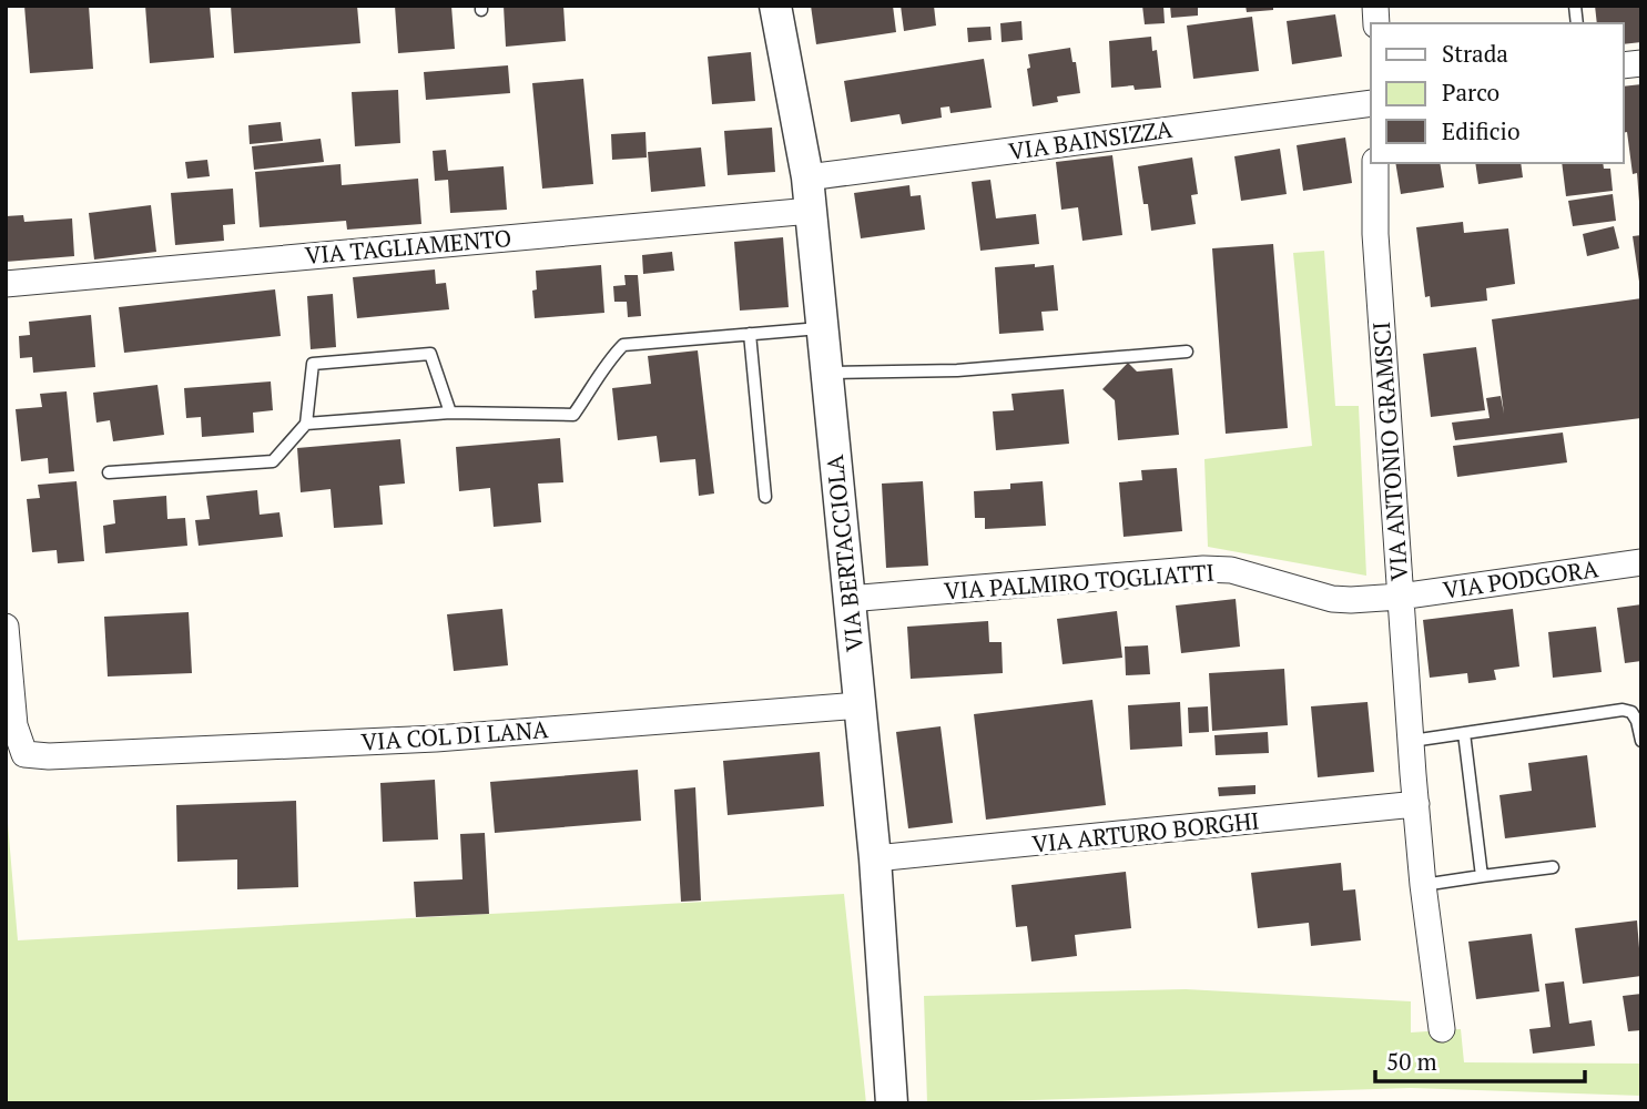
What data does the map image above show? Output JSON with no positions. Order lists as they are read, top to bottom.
{
  "streets": {
    "street": [
      "VIA BAINSIZZA",
      "VIA TAGLIAMENTO",
      "VIA ANTONIO GRAMSCI",
      "VIA BERTACCIOLA",
      "VIA PODGORA",
      "VIA PALMIRO TOGLIATTI",
      "VIA COL DI LANA",
      "VIA ARTURO BORGHI"
    ]
  },
  "crossings": [
    ["VIA BAINSIZZA", "VIA BERTACCIOLA"],
    ["VIA TAGLIAMENTO", "VIA BERTACCIOLA"],
    ["VIA ANTONIO GRAMSCI", "VIA PODGORA"],
    ["VIA ANTONIO GRAMSCI", "VIA PALMIRO TOGLIATTI"],
    ["VIA ANTONIO GRAMSCI", "VIA ARTURO BORGHI"],
    ["VIA BERTACCIOLA", "VIA PALMIRO TOGLIATTI"],
    ["VIA BERTACCIOLA", "VIA COL DI LANA"],
    ["VIA BERTACCIOLA", "VIA ARTURO BORGHI"],
    ["VIA PODGORA", "VIA PALMIRO TOGLIATTI"]
  ],
  "legend": ["Strada", "Parco", "Edificio"],
  "scale_bar": "50 m"
}
